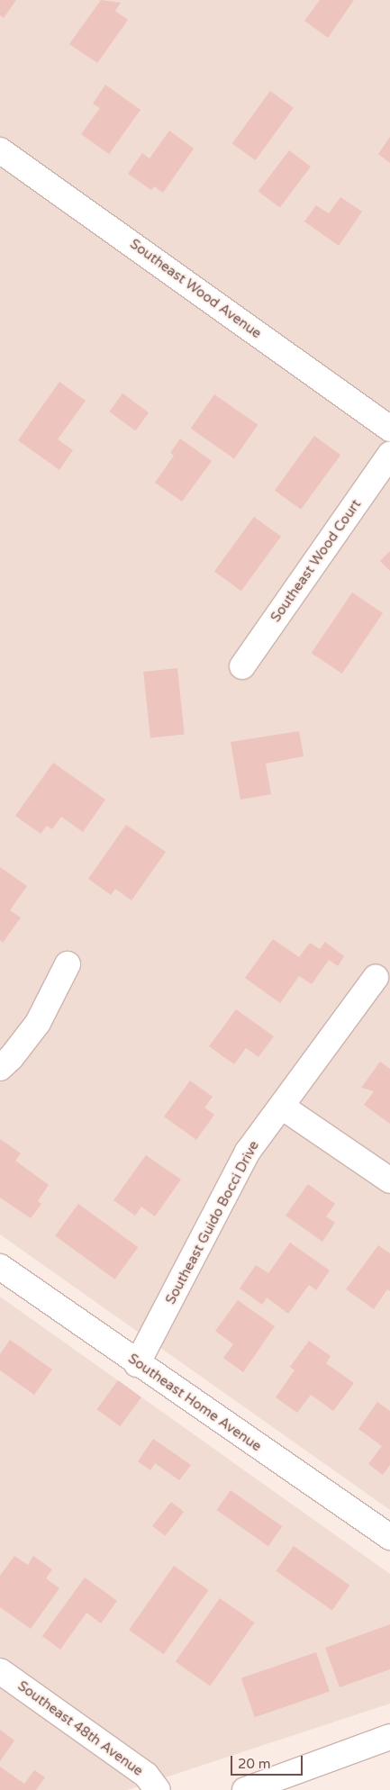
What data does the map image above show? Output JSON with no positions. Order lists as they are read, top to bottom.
{
  "streets": {
    "street": [
      "Southeast Wood Avenue",
      "Southeast Wood Court",
      "Southeast Guido Bocci Drive",
      "Southeast Home Avenue",
      "Southeast 48th Avenue"
    ]
  },
  "crossings": [
    ["Southeast Guido Bocci Drive", "Southeast Home Avenue"]
  ],
  "scale_bar": "20 m"
}
